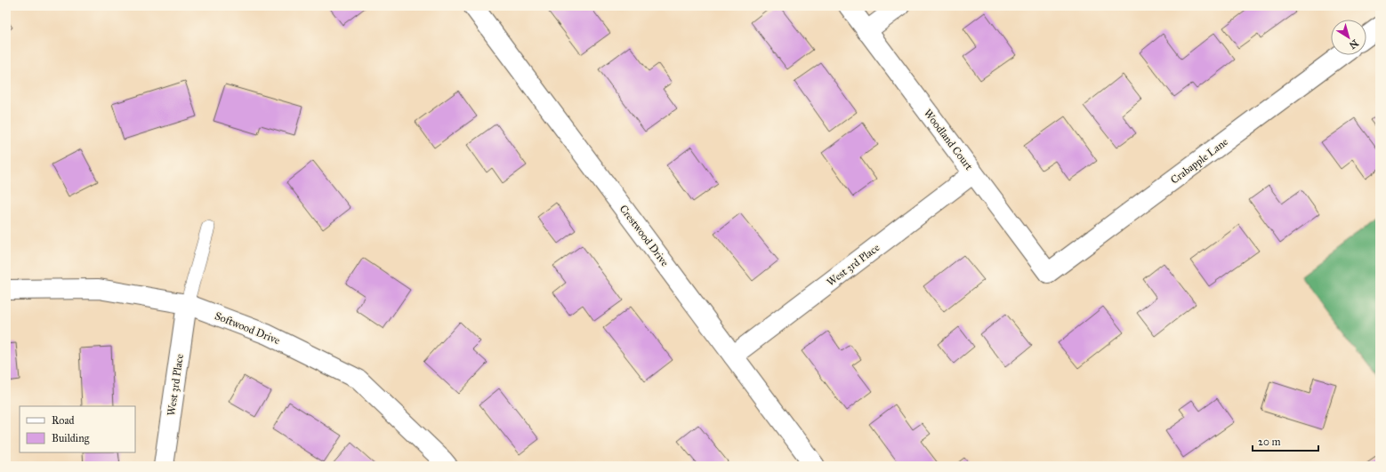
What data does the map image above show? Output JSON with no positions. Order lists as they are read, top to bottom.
{
  "streets": {
    "street": [
      "Woodland Court",
      "Crabapple Lane",
      "Crestwood Drive",
      "West 3rd Place",
      "Softwood Drive"
    ]
  },
  "crossings": [
    ["Woodland Court", "Crabapple Lane"],
    ["Woodland Court", "West 3rd Place"],
    ["Crestwood Drive", "West 3rd Place"],
    ["West 3rd Place", "Softwood Drive"]
  ],
  "legend": ["Road", "Building"],
  "scale_bar": "20 m",
  "north": "bottom right"
}
